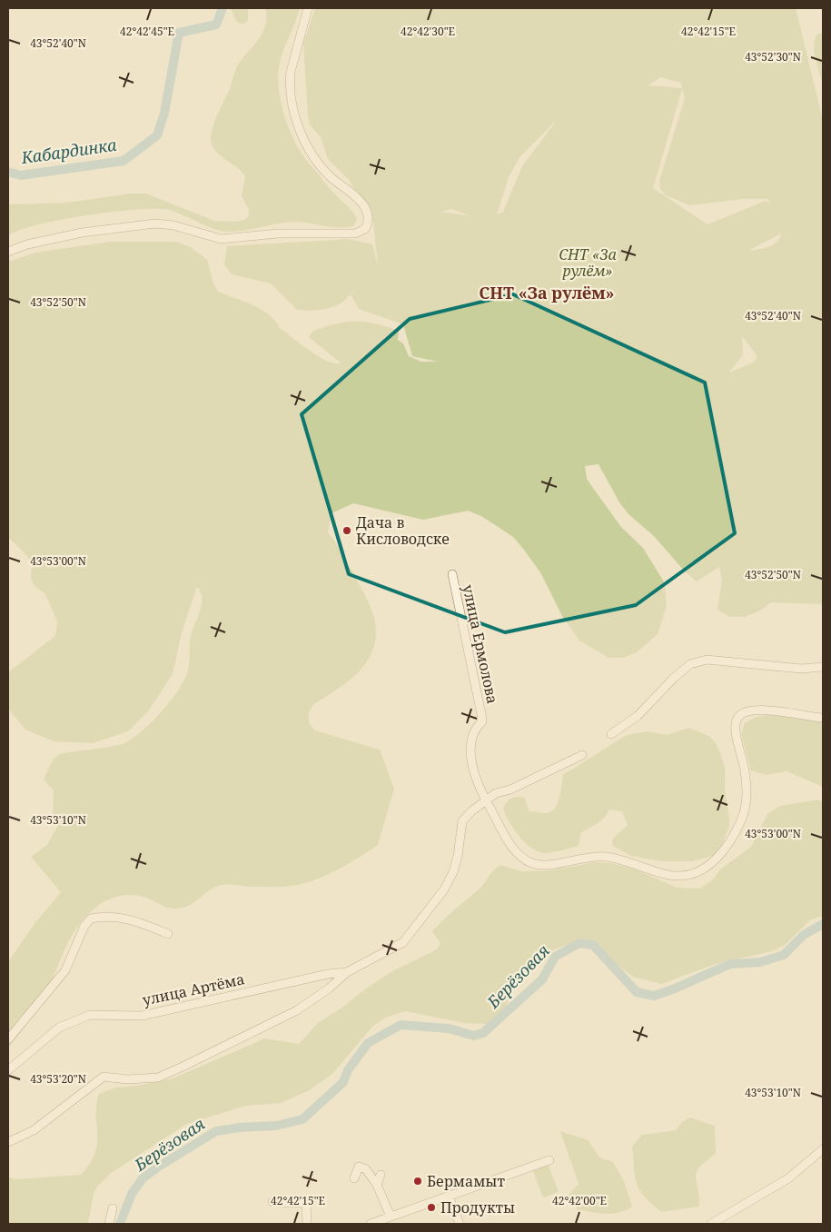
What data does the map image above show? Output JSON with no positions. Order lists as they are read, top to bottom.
{
  "streets": {
    "street": ["улица Ермолова", "улица Артёма"]
  },
  "districts": ["СНТ «За рулём»"],
  "water": ["Кабардинка", "Берёзовая"],
  "parks": ["СНТ «За рулём»"],
  "places": ["Дача в Кисловодске", "Бермамыт", "Продукты"],
  "coordinates": [
    "42°42'45\"E",
    "42°42'15\"E",
    "42°42'30\"E",
    "43°52'40\"N",
    "43°52'30\"N",
    "43°52'50\"N",
    "43°53'00\"N",
    "43°53'10\"N",
    "43°53'20\"N",
    "42°42'00\"E"
  ]
}
